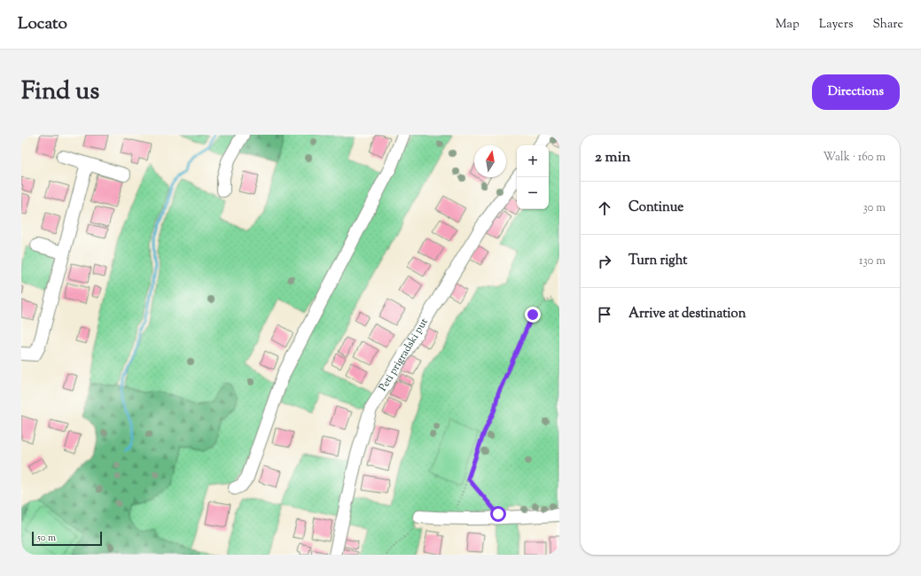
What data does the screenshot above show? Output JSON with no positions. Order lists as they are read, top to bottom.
{
  "streets": {
    "street": ["Peti prigradski put"]
  },
  "scale_bar": "50 m",
  "north": "top",
  "page": {
    "header": "Locato",
    "nav": ["Map", "Layers", "Share"],
    "title": "Find us",
    "buttons": "Directions",
    "heading": ["2 min", "Walk · 160 m"],
    "map_buttons": ["+", "−"],
    "list": [
      ["Continue", "30 m"],
      ["Turn right", "130 m"],
      "Arrive at destination"
    ],
    "scale": "50 m"
  }
}
